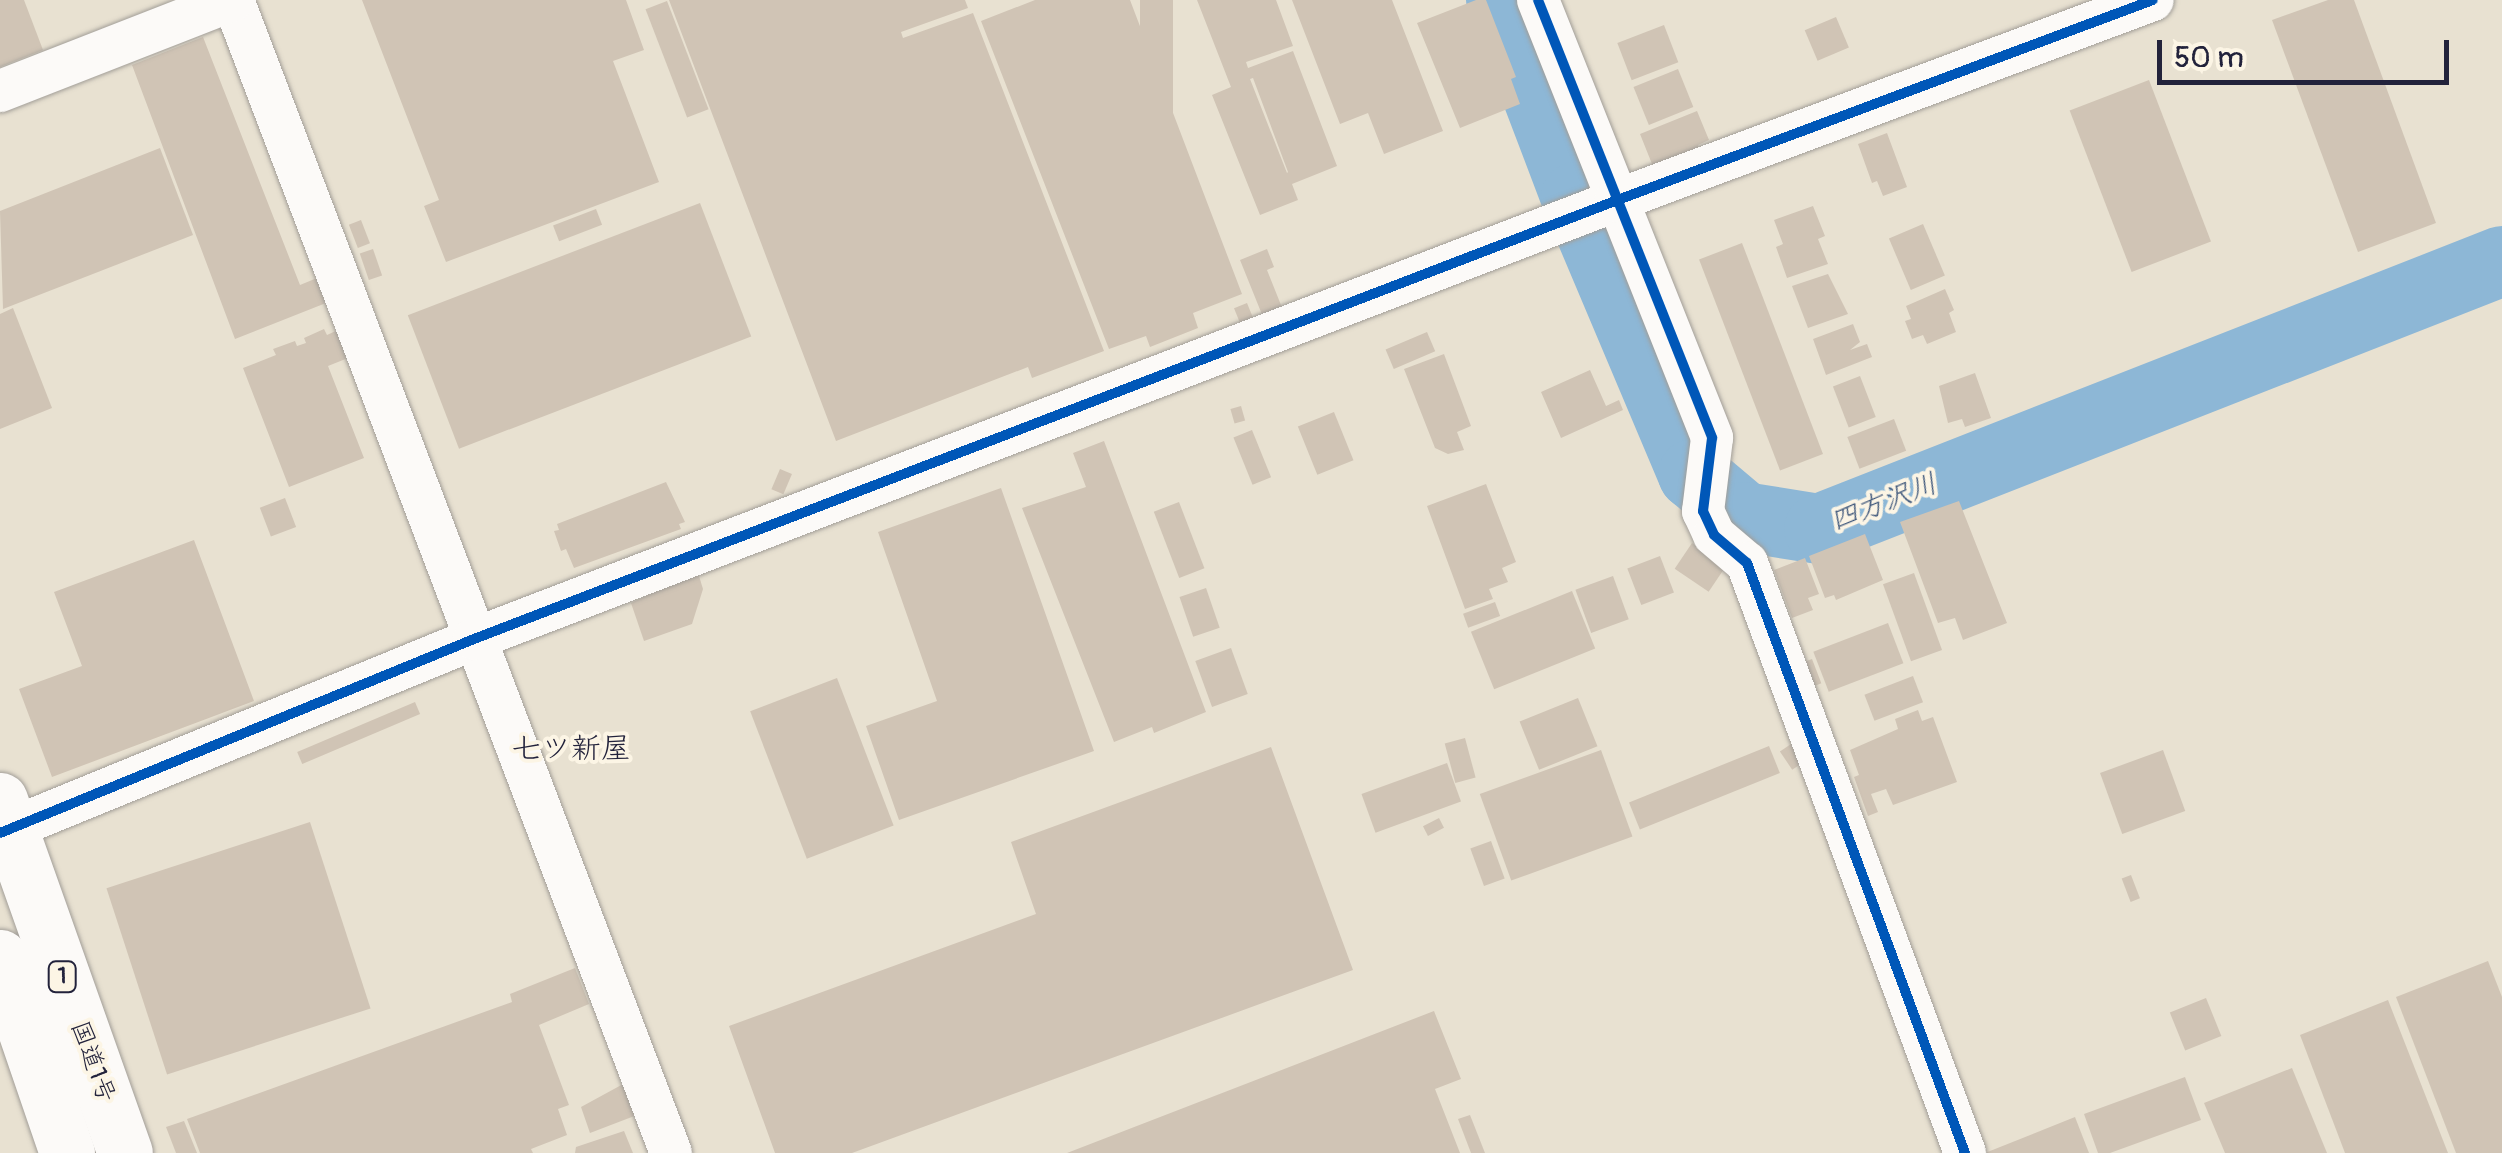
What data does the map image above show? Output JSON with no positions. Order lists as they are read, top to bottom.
{
  "streets": {
    "highway": ["1", "国道1号"]
  },
  "districts": ["七ツ新屋"],
  "water": ["四方沢川"],
  "scale_bar": "50 m"
}
